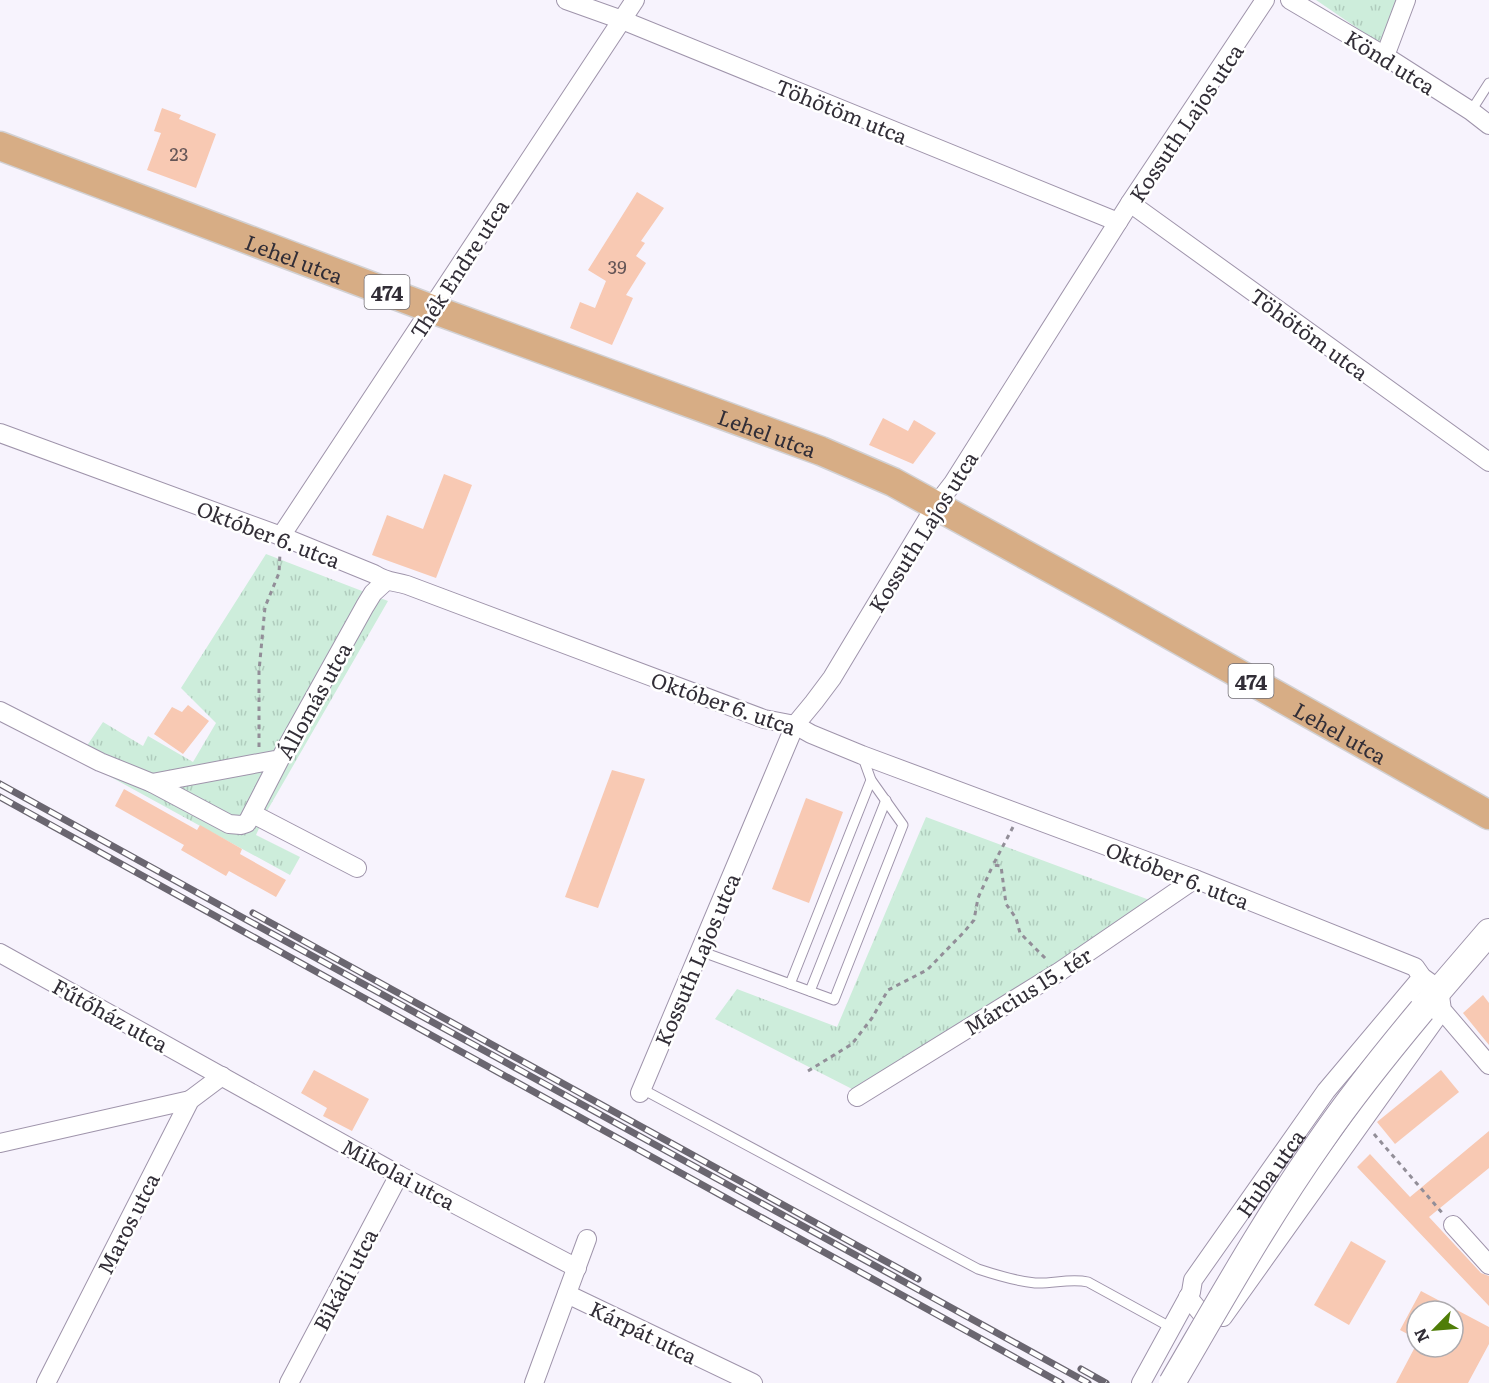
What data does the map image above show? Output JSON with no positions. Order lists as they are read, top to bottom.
{
  "streets": {
    "main road": ["Lehel utca", "474", "Huba utca"],
    "street": [
      "Könd utca",
      "Töhötöm utca",
      "Kossuth Lajos utca",
      "Thék Endre utca",
      "Október 6. utca",
      "Állomás utca",
      "Március 15. tér",
      "Fűtőház utca",
      "Mikolai utca",
      "Maros utca",
      "Bikádi utca",
      "Kárpát utca"
    ]
  },
  "crossings": [
    ["Töhötöm utca", "Kossuth Lajos utca"],
    ["Töhötöm utca", "Thék Endre utca"],
    ["Kossuth Lajos utca", "Lehel utca"],
    ["Kossuth Lajos utca", "Október 6. utca"],
    ["Lehel utca", "Thék Endre utca"],
    ["Thék Endre utca", "Október 6. utca"],
    ["Október 6. utca", "Állomás utca"],
    ["Október 6. utca", "Március 15. tér"],
    ["Október 6. utca", "Huba utca"],
    ["Fűtőház utca", "Mikolai utca"],
    ["Fűtőház utca", "Maros utca"],
    ["Mikolai utca", "Maros utca"],
    ["Mikolai utca", "Bikádi utca"]
  ],
  "house_numbers": ["23", "39"],
  "north": "bottom left"
}
